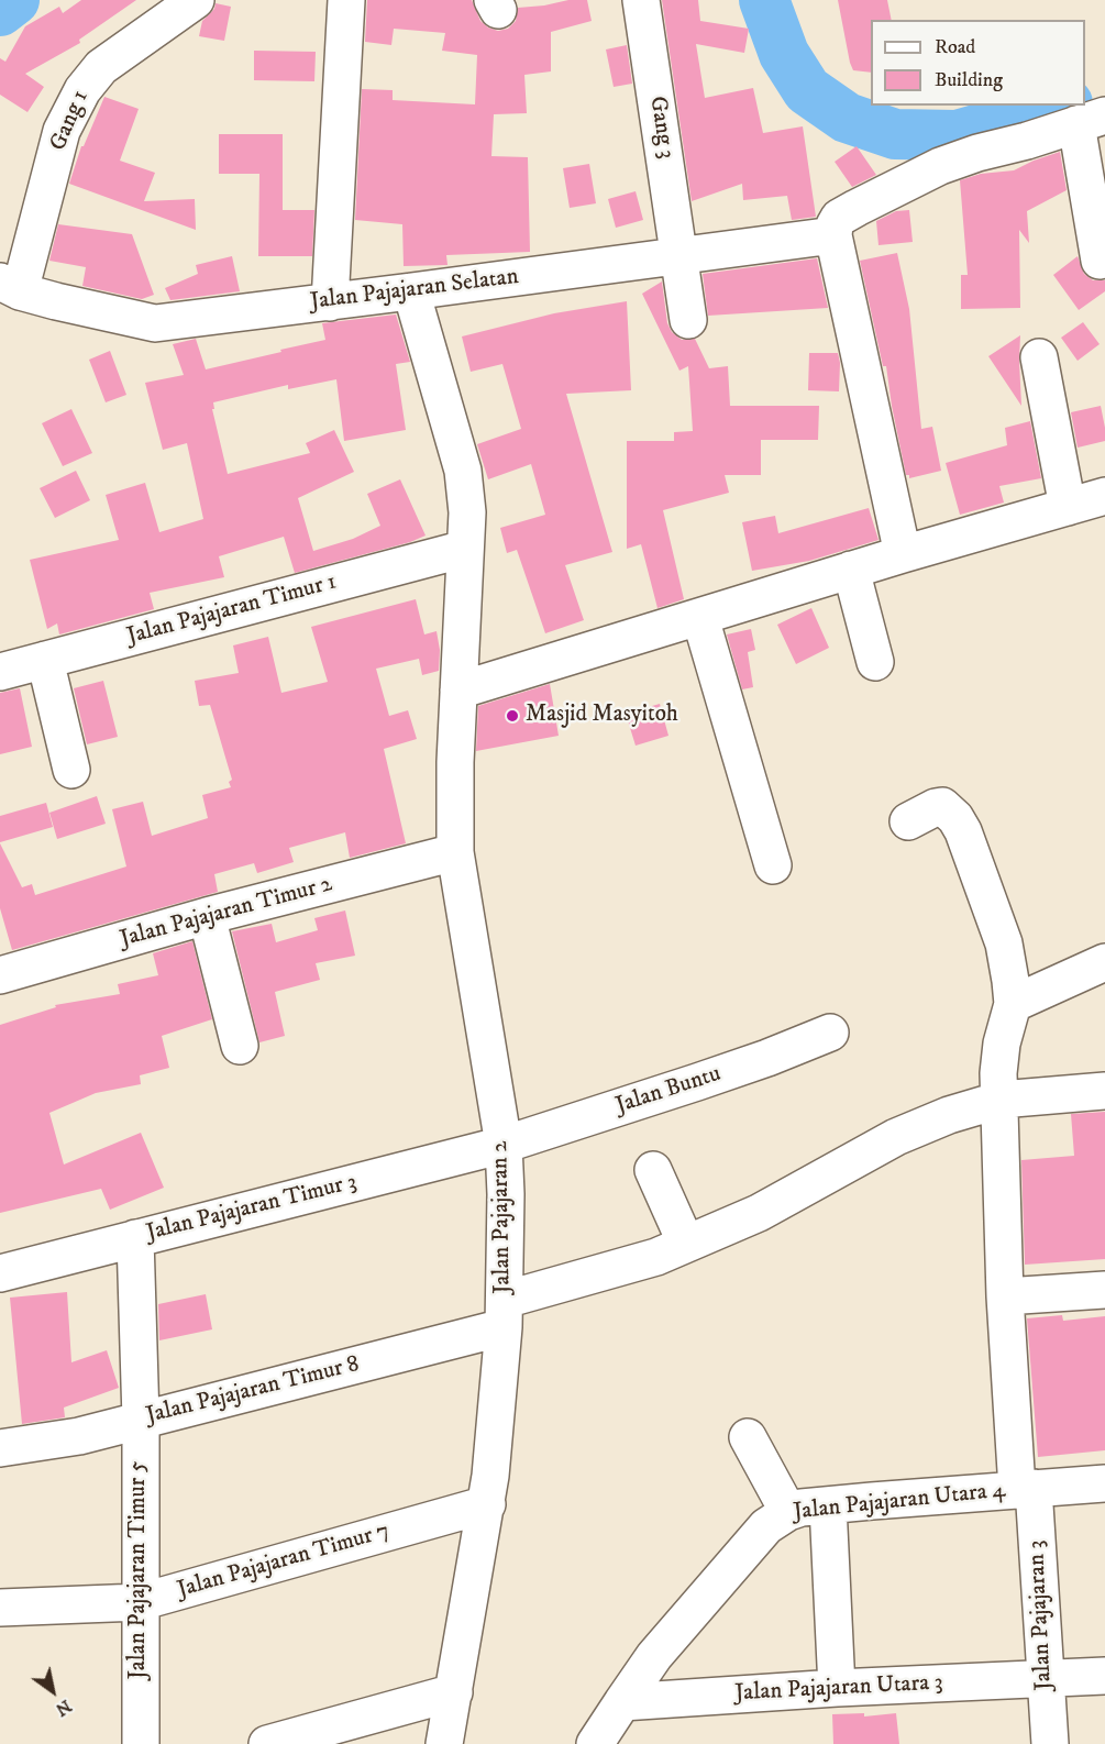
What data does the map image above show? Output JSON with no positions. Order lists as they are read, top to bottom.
{
  "streets": {
    "street": [
      "Gang 1",
      "Gang 3",
      "Jalan Pajajaran Selatan",
      "Jalan Pajajaran Timur 1",
      "Jalan Pajajaran Timur 2",
      "Jalan Buntu",
      "Jalan Pajajaran Timur 3",
      "Jalan Pajajaran 2",
      "Jalan Pajajaran Timur 8",
      "Jalan Pajajaran Utara 4",
      "Jalan Pajajaran Timur 7",
      "Jalan Pajajaran Timur 5",
      "Jalan Pajajaran 3",
      "Jalan Pajajaran Utara 3"
    ]
  },
  "crossings": [
    ["Gang 1", "Jalan Pajajaran Selatan"],
    ["Gang 3", "Jalan Pajajaran Selatan"],
    ["Jalan Pajajaran Selatan", "Jalan Pajajaran 2"],
    ["Jalan Pajajaran Timur 1", "Jalan Pajajaran 2"],
    ["Jalan Pajajaran Timur 2", "Jalan Pajajaran 2"],
    ["Jalan Buntu", "Jalan Pajajaran Timur 3"],
    ["Jalan Buntu", "Jalan Pajajaran 2"],
    ["Jalan Pajajaran Timur 3", "Jalan Pajajaran 2"],
    ["Jalan Pajajaran Timur 3", "Jalan Pajajaran Timur 5"],
    ["Jalan Pajajaran 2", "Jalan Pajajaran Timur 8"],
    ["Jalan Pajajaran 2", "Jalan Pajajaran Timur 7"],
    ["Jalan Pajajaran Timur 8", "Jalan Pajajaran Timur 5"],
    ["Jalan Pajajaran Timur 8", "Jalan Pajajaran 3"],
    ["Jalan Pajajaran Utara 4", "Jalan Pajajaran 3"],
    ["Jalan Pajajaran Utara 4", "Jalan Pajajaran Utara 3"],
    ["Jalan Pajajaran Timur 7", "Jalan Pajajaran Timur 5"],
    ["Jalan Pajajaran 3", "Jalan Pajajaran Utara 3"]
  ],
  "places": ["Masjid Masyitoh"],
  "legend": ["Road", "Building"],
  "north": "bottom right"
}
